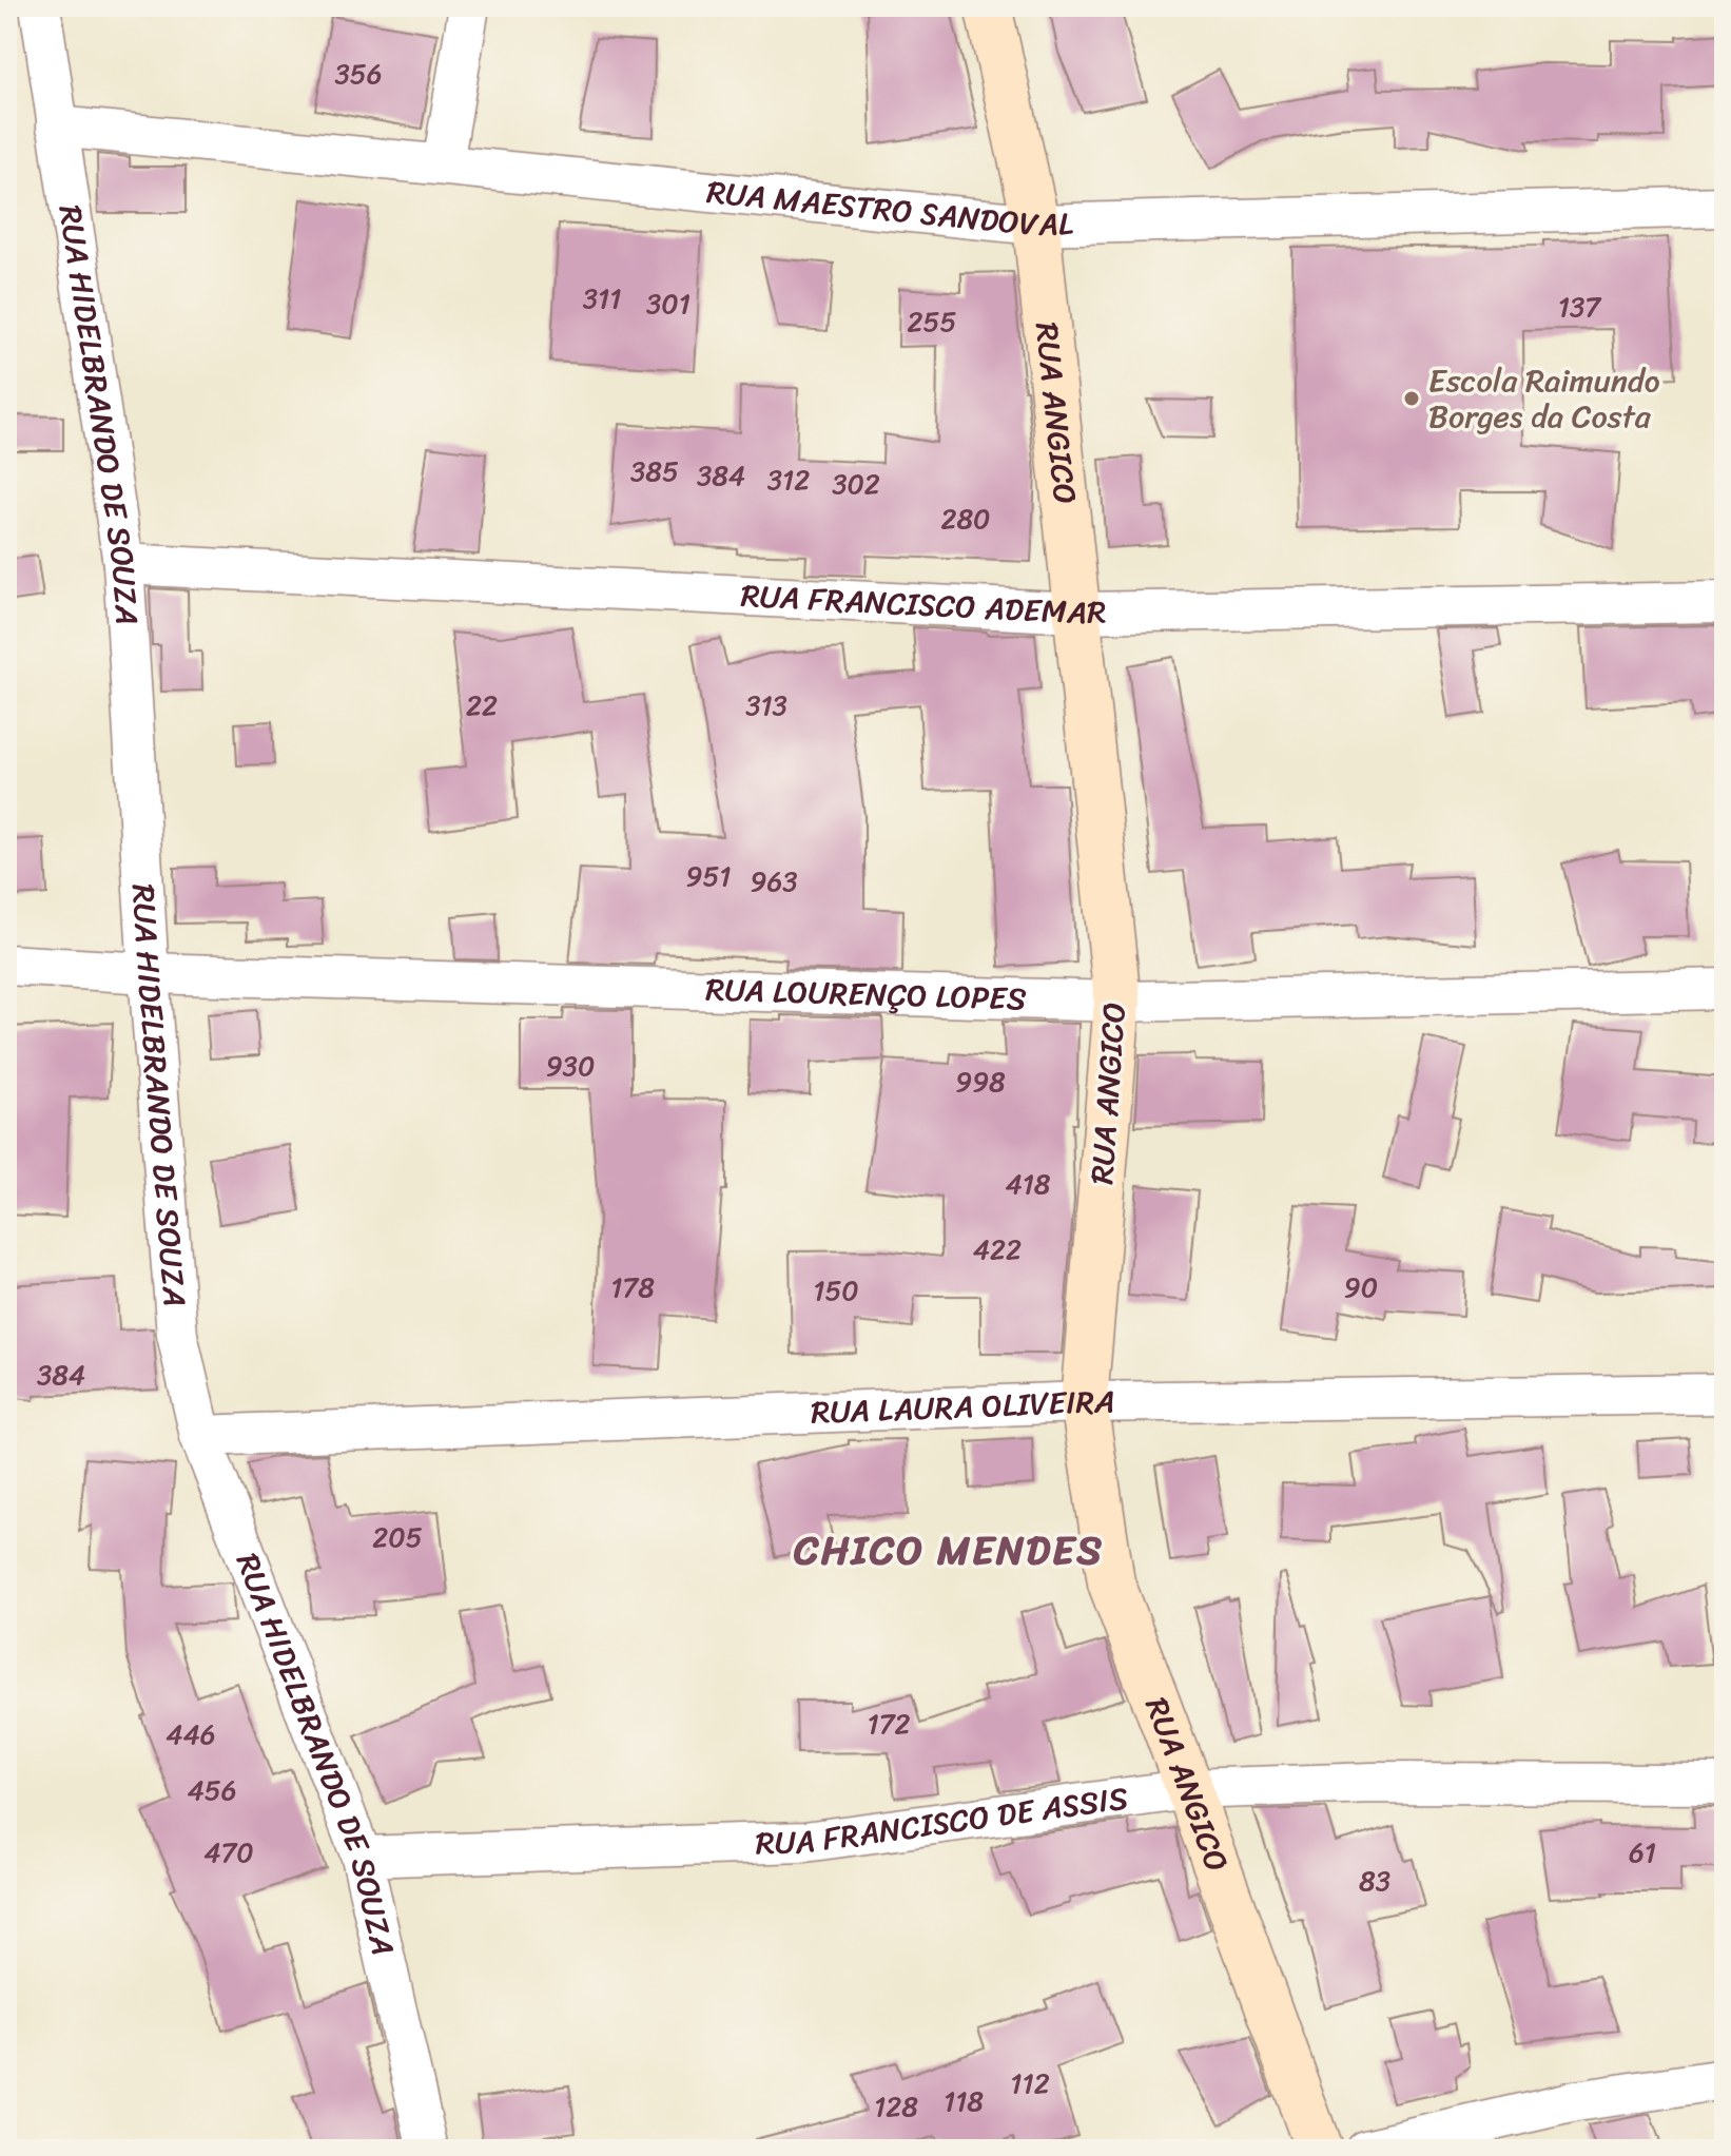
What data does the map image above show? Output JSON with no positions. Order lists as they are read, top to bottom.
{
  "streets": {
    "street": [
      "RUA MAESTRO SANDOVAL",
      "RUA ANGICO",
      "RUA HIDELBRANDO DE SOUZA",
      "RUA FRANCISCO ADEMAR",
      "RUA LOURENÇO LOPES",
      "RUA LAURA OLIVEIRA",
      "RUA FRANCISCO DE ASSIS"
    ]
  },
  "crossings": [
    ["RUA MAESTRO SANDOVAL", "RUA ANGICO"],
    ["RUA MAESTRO SANDOVAL", "RUA HIDELBRANDO DE SOUZA"],
    ["RUA ANGICO", "RUA FRANCISCO ADEMAR"],
    ["RUA ANGICO", "RUA LOURENÇO LOPES"],
    ["RUA ANGICO", "RUA LAURA OLIVEIRA"],
    ["RUA ANGICO", "RUA FRANCISCO DE ASSIS"],
    ["RUA HIDELBRANDO DE SOUZA", "RUA FRANCISCO ADEMAR"],
    ["RUA HIDELBRANDO DE SOUZA", "RUA LOURENÇO LOPES"],
    ["RUA HIDELBRANDO DE SOUZA", "RUA LAURA OLIVEIRA"],
    ["RUA HIDELBRANDO DE SOUZA", "RUA FRANCISCO DE ASSIS"]
  ],
  "districts": ["CHICO MENDES"],
  "places": ["Escola Raimundo Borges da Costa"],
  "house_numbers": [
    "356",
    "311",
    "301",
    "137",
    "255",
    "385",
    "384",
    "312",
    "302",
    "280",
    "22",
    "313",
    "951",
    "963",
    "930",
    "998",
    "418",
    "422",
    "178",
    "90",
    "150",
    "384",
    "205",
    "172",
    "446",
    "456",
    "470",
    "61",
    "83",
    "112",
    "118",
    "128"
  ]
}
